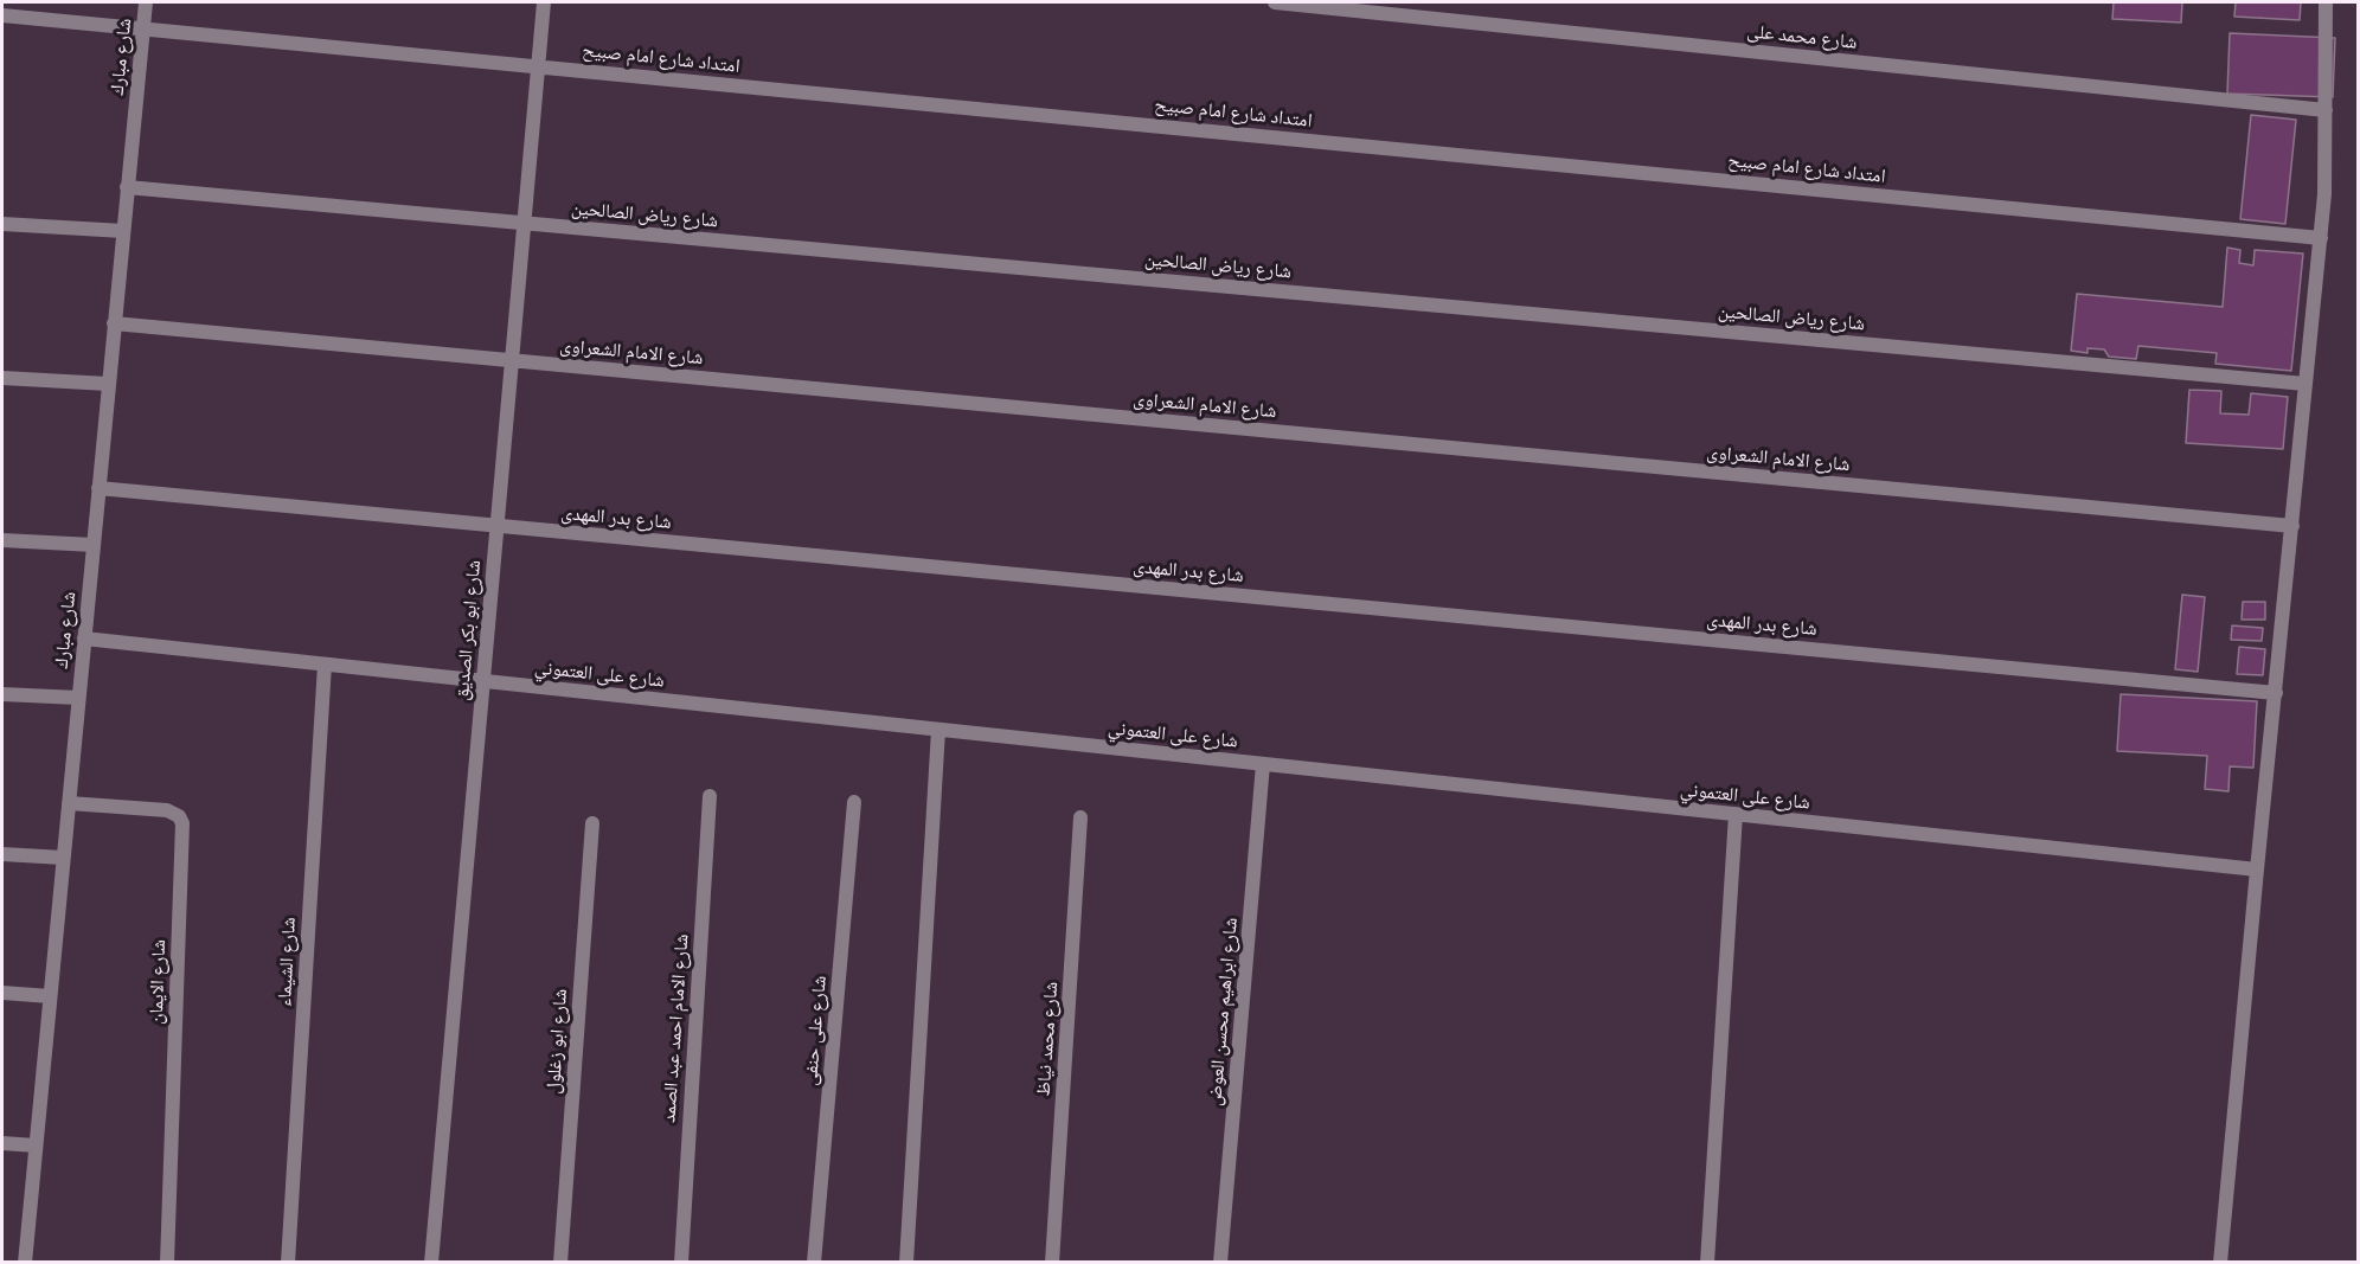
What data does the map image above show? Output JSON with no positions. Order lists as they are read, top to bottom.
{
  "streets": {
    "street": [
      "شارع محمد على",
      "شارع مبارك",
      "امتداد شارع امام صبيح",
      "شارع رياض الصالحين",
      "شارع الامام الشعراوى",
      "شارع بدر المهدى",
      "شارع ابو بكر الصديق",
      "شارع على العتموني",
      "شارع الشيماء",
      "شارع الايمان",
      "شارع ابراهيم محسن العوض",
      "شارع الامام احمد عبد الصمد",
      "شارع على حنفى",
      "شارع محمد نياظ",
      "شارع ابو زغلول"
    ]
  },
  "crossings": [
    ["شارع مبارك", "امتداد شارع امام صبيح"],
    ["شارع مبارك", "شارع رياض الصالحين"],
    ["شارع مبارك", "شارع الامام الشعراوى"],
    ["شارع مبارك", "شارع بدر المهدى"],
    ["شارع مبارك", "شارع على العتموني"],
    ["شارع مبارك", "شارع الايمان"],
    ["امتداد شارع امام صبيح", "شارع ابو بكر الصديق"],
    ["شارع رياض الصالحين", "شارع ابو بكر الصديق"],
    ["شارع الامام الشعراوى", "شارع ابو بكر الصديق"],
    ["شارع بدر المهدى", "شارع ابو بكر الصديق"],
    ["شارع ابو بكر الصديق", "شارع على العتموني"],
    ["شارع على العتموني", "شارع الشيماء"],
    ["شارع على العتموني", "شارع ابراهيم محسن العوض"]
  ]
}
